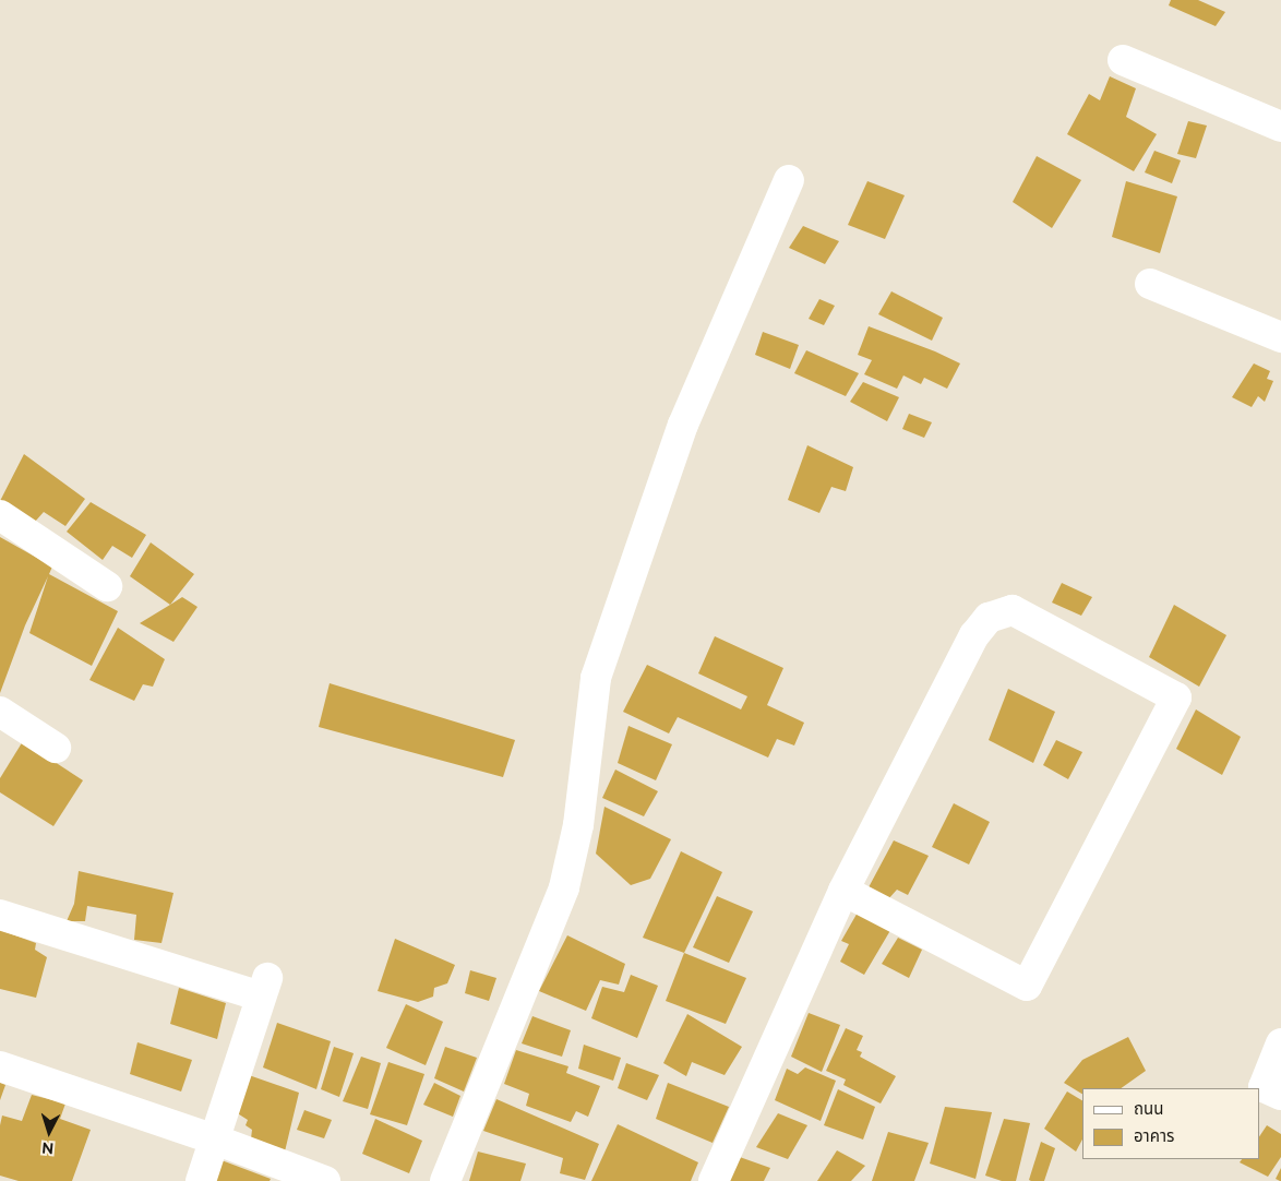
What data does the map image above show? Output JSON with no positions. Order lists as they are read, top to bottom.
{
  "legend": ["ถนน", "อาคาร"],
  "north": "bottom"
}
